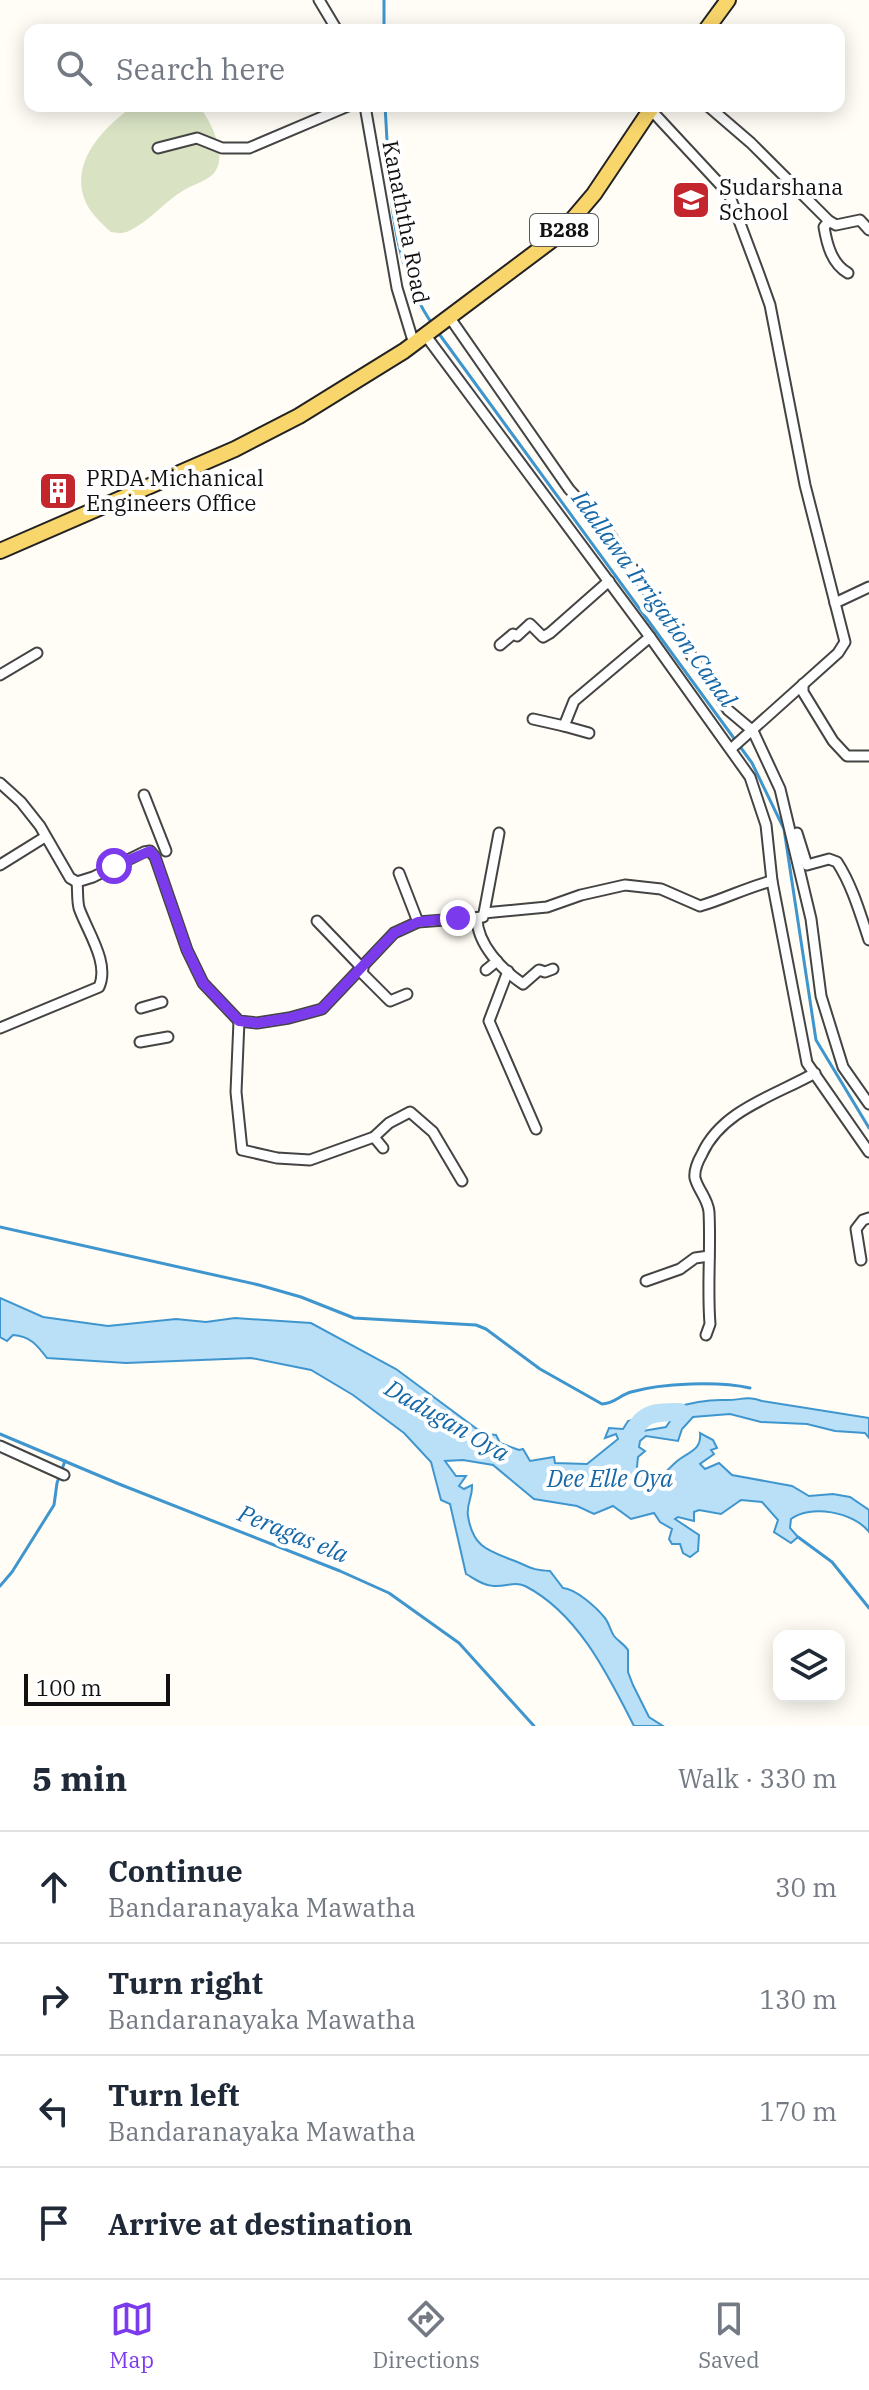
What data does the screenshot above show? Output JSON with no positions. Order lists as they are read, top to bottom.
{
  "streets": {
    "main road": ["B288"],
    "street": ["Kanaththa Road"]
  },
  "crossings": [
    ["Kanaththa Road", "B288"]
  ],
  "water": [
    "Idallawa Irrigation Canal",
    "Dadugan Oya",
    "Dee Elle Oya",
    "Peragas ela"
  ],
  "places": {
    "school or university": ["Sudarshana School"],
    "building": ["PRDA Michanical Engineers Office"]
  },
  "scale_bar": "100 m",
  "page": {
    "search": "Search here",
    "scale": "100 m",
    "heading": ["5 min", "Walk · 330 m"],
    "list": [
      ["Continue", "Bandaranayaka Mawatha", "30 m"],
      ["Turn right", "Bandaranayaka Mawatha", "130 m"],
      ["Turn left", "Bandaranayaka Mawatha", "170 m"],
      "Arrive at destination"
    ],
    "nav": ["Map", "Directions", "Saved"]
  }
}
